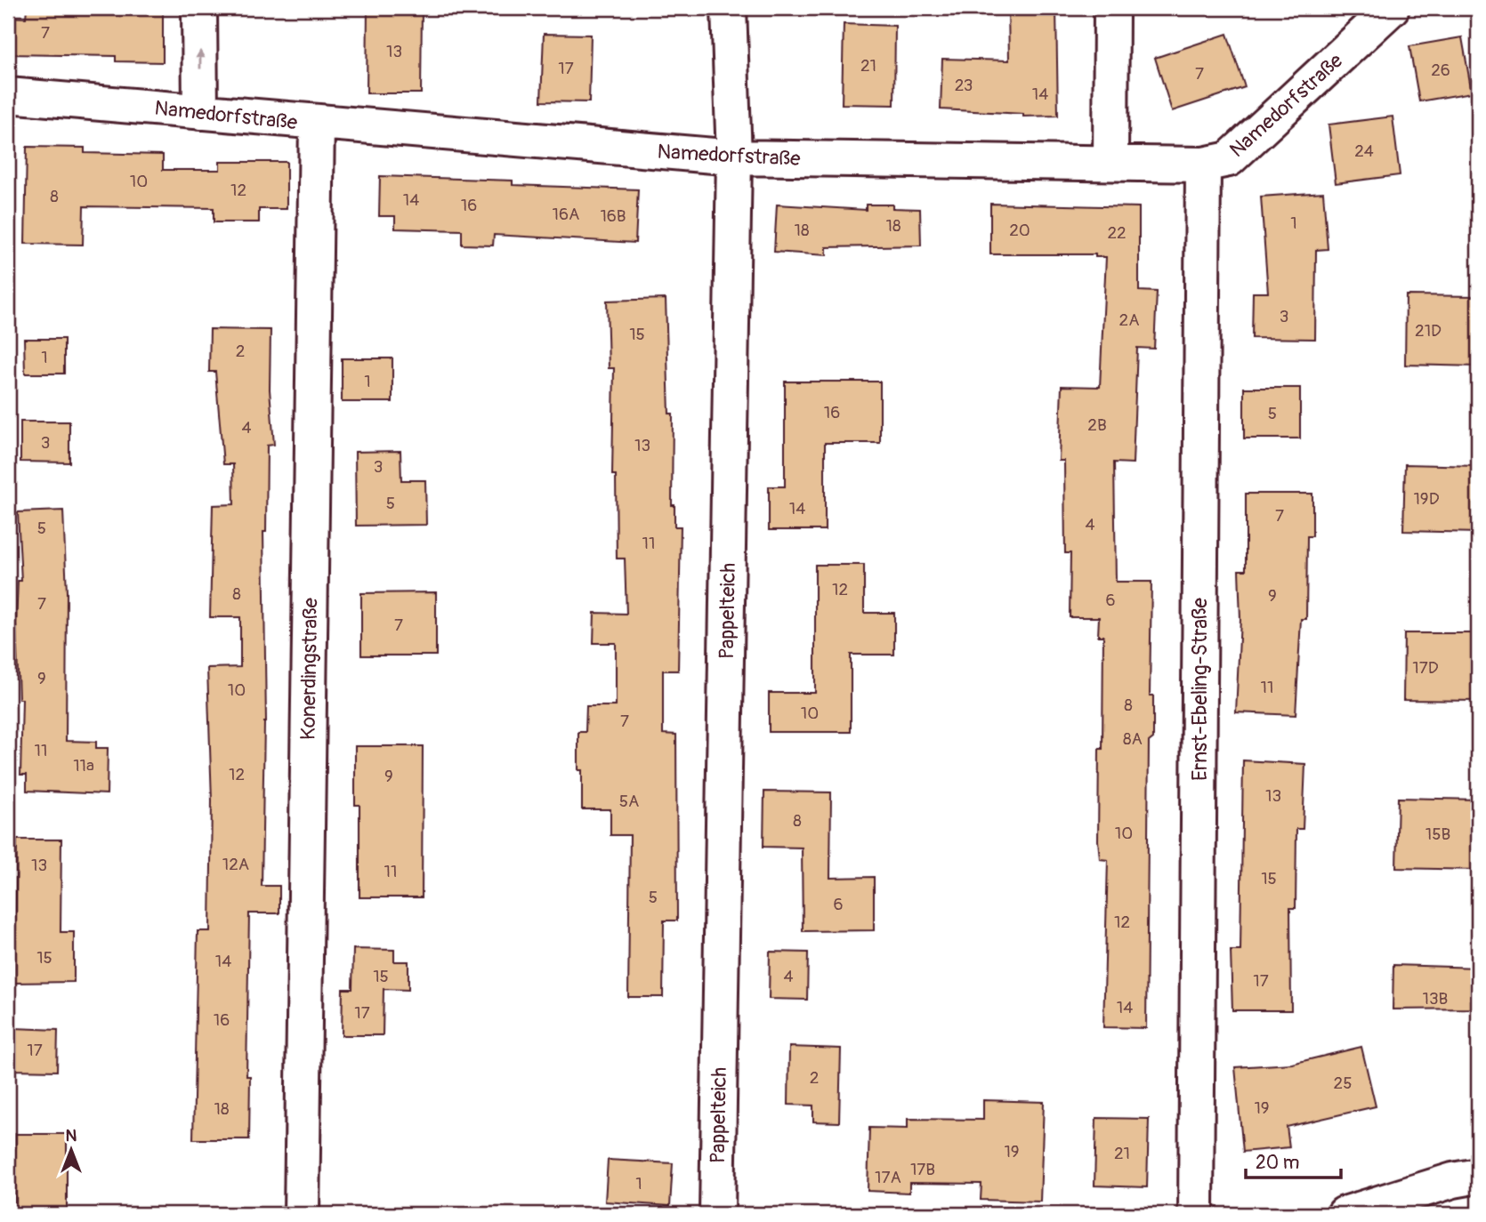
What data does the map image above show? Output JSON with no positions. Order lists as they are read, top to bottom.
{
  "streets": {
    "street": [
      "Namedorfstraße",
      "Pappelteich",
      "Konerdingstraße",
      "Ernst-Ebeling-Straße"
    ]
  },
  "crossings": [
    ["Namedorfstraße", "Pappelteich"],
    ["Namedorfstraße", "Konerdingstraße"],
    ["Namedorfstraße", "Ernst-Ebeling-Straße"]
  ],
  "house_numbers": [
    "7",
    "13",
    "21",
    "17",
    "26",
    "7",
    "23",
    "14",
    "24",
    "10",
    "12",
    "8",
    "14",
    "16",
    "16A",
    "16B",
    "1",
    "18",
    "18",
    "20",
    "22",
    "3",
    "2A",
    "21D",
    "15",
    "2",
    "1",
    "1",
    "16",
    "5",
    "2B",
    "4",
    "3",
    "13",
    "3",
    "19D",
    "5",
    "14",
    "7",
    "4",
    "5",
    "11",
    "12",
    "8",
    "9",
    "6",
    "7",
    "7",
    "17D",
    "9",
    "11",
    "10",
    "8",
    "10",
    "7",
    "8A",
    "11",
    "11a",
    "12",
    "9",
    "13",
    "5A",
    "8",
    "10",
    "15B",
    "12A",
    "13",
    "11",
    "15",
    "5",
    "6",
    "12",
    "15",
    "14",
    "15",
    "4",
    "17",
    "13B",
    "14",
    "17",
    "16",
    "17",
    "2",
    "25",
    "19",
    "18",
    "19",
    "21",
    "17B",
    "17A",
    "1"
  ],
  "scale_bar": "20 m",
  "north": "top"
}
